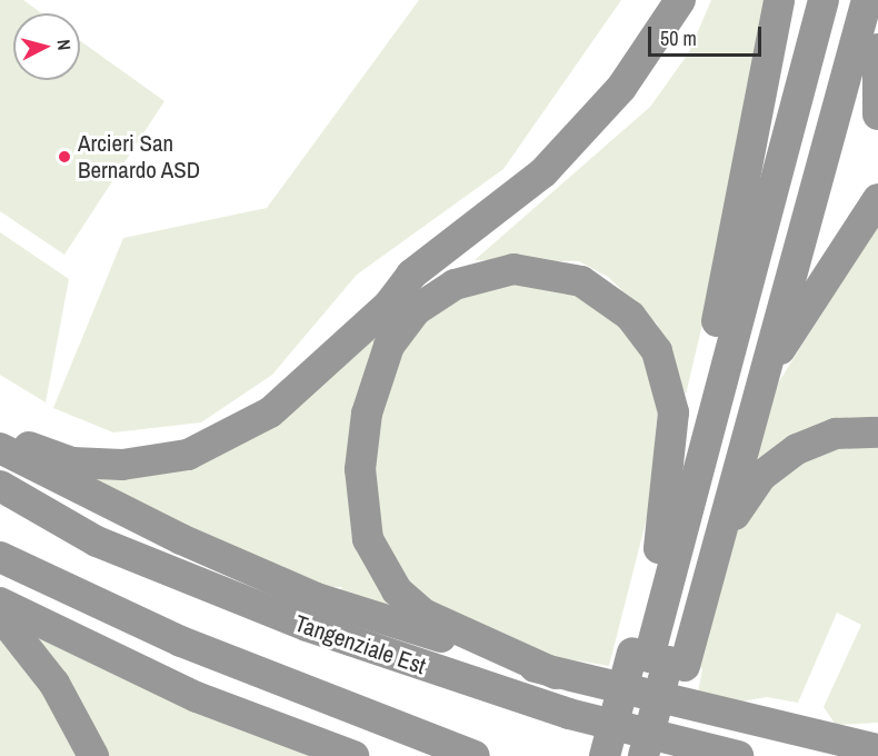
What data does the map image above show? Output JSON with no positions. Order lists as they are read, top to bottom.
{
  "streets": {
    "highway": ["Tangenziale Est"]
  },
  "places": ["Arcieri San Bernardo ASD"],
  "scale_bar": "50 m",
  "north": "right"
}
